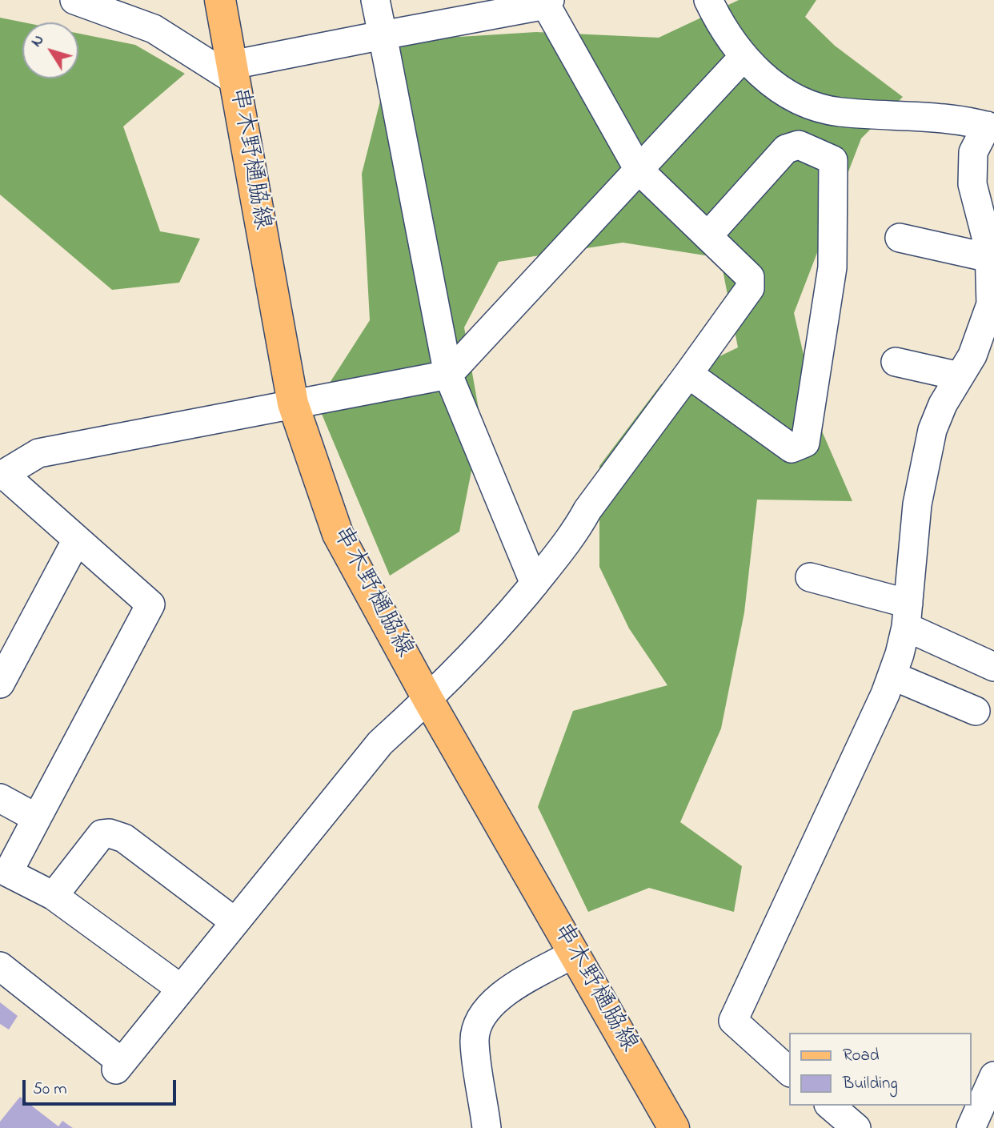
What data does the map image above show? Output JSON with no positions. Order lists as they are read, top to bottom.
{
  "streets": {
    "main road": ["串木野樋脇線"]
  },
  "legend": ["Road", "Building"],
  "scale_bar": "50 m",
  "north": "top left"
}
